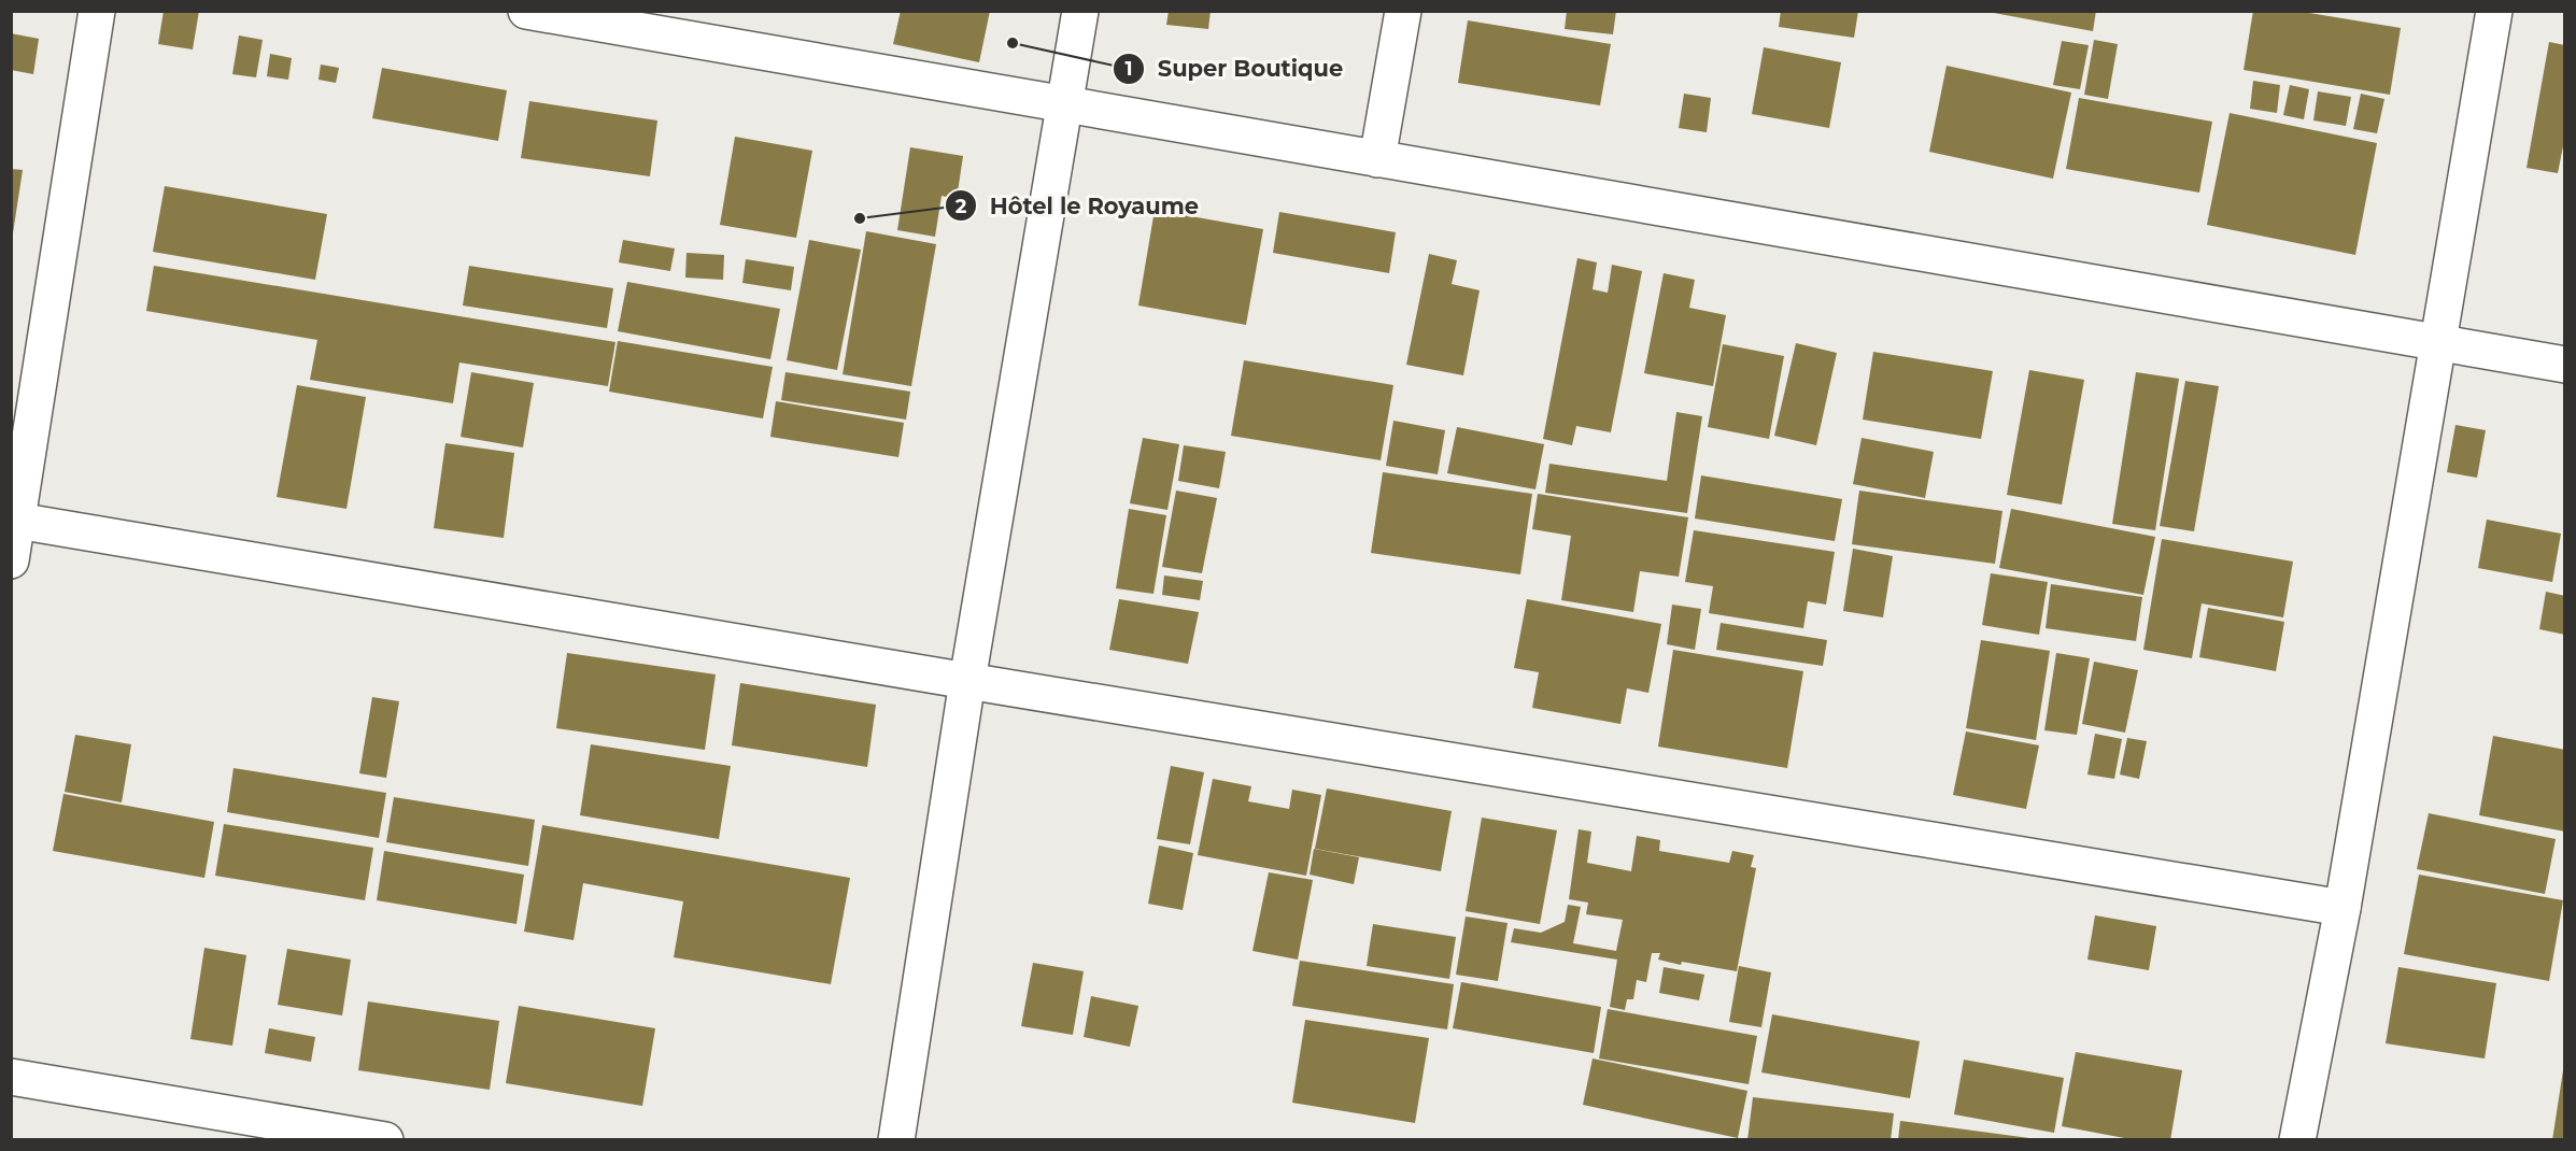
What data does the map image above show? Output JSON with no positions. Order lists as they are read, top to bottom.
{
  "places": ["Super Boutique", "Hôtel le Royaume"]
}
